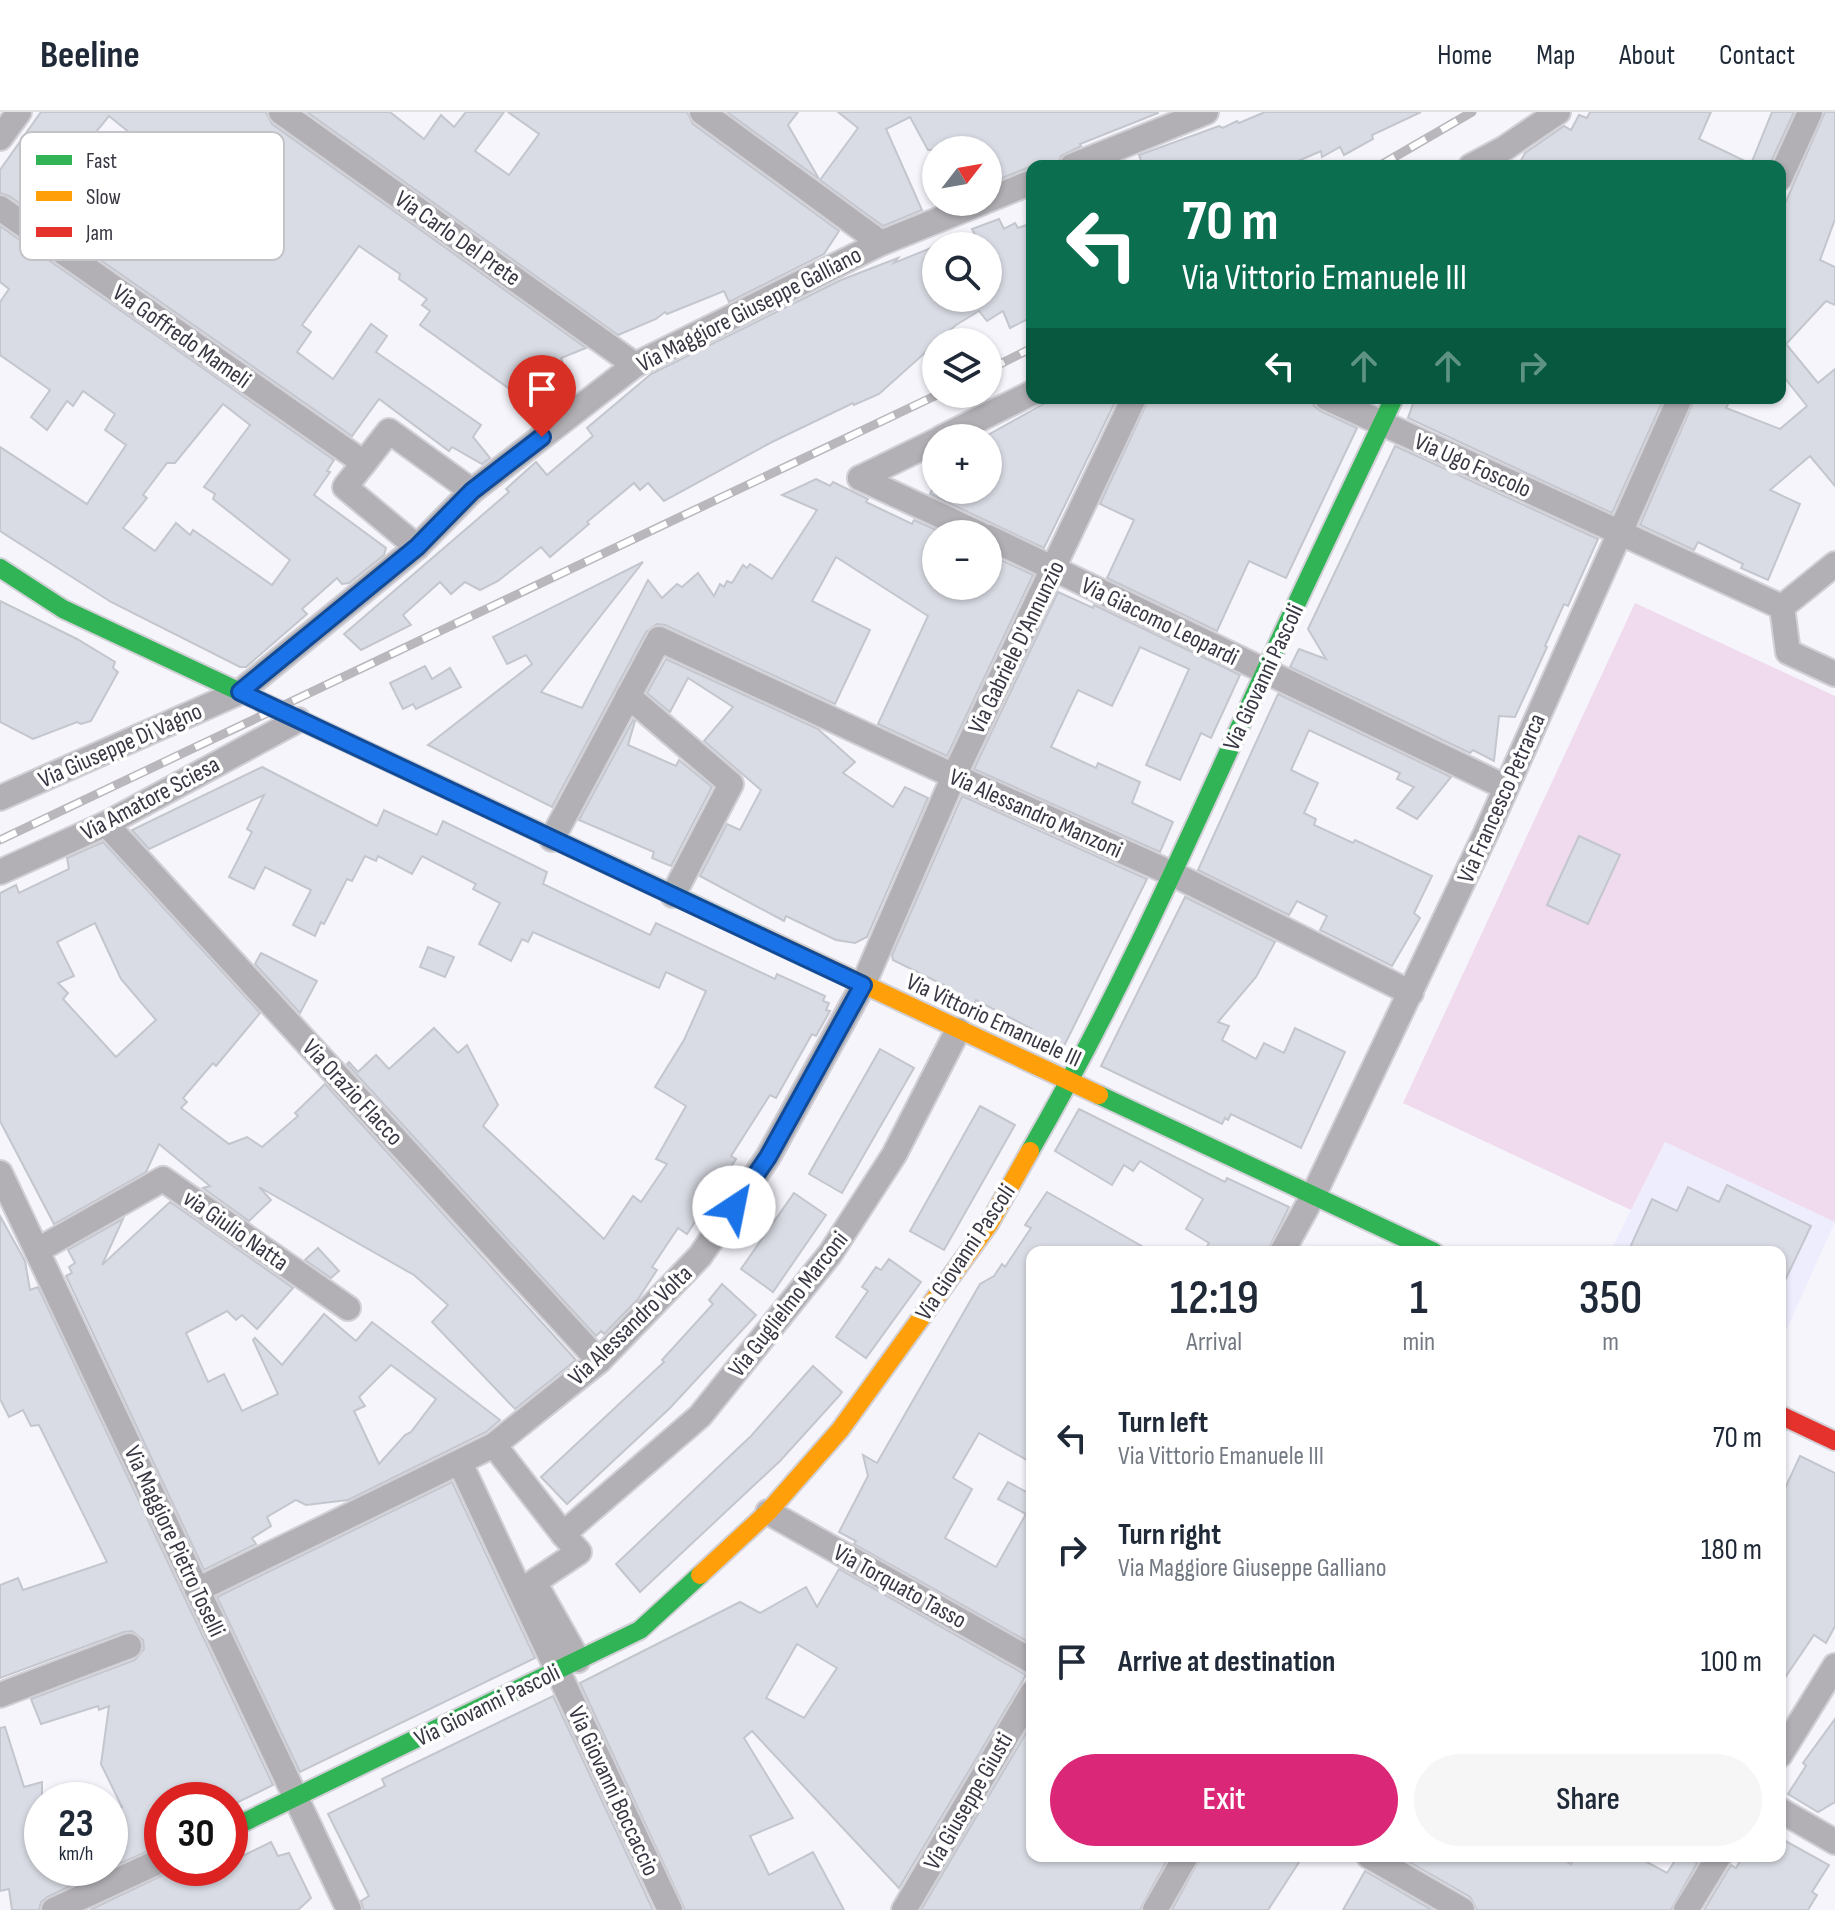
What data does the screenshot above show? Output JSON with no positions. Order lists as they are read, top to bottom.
{
  "streets": {
    "street": [
      "Via Carlo Del Prete",
      "Via Maggiore Giuseppe Galliano",
      "Via Goffredo Mameli",
      "Via Ugo Foscolo",
      "Via Giacomo Leopardi",
      "Via Gabriele D'Annunzio",
      "Via Giovanni Pascoli",
      "Via Giuseppe Di Vagno",
      "Via Amatore Sciesa",
      "Via Francesco Petrarca",
      "Via Alessandro Manzoni",
      "Via Vittorio Emanuele III",
      "Via Orazio Flacco",
      "via Giulio Natta",
      "Via Guglielmo Marconi",
      "Via Alessandro Volta",
      "Via Maggiore Pietro Toselli",
      "Via Torquato Tasso",
      "Via Giovanni Boccaccio",
      "Via Giuseppe Giusti"
    ]
  },
  "crossings": [
    ["Via Carlo Del Prete", "Via Maggiore Giuseppe Galliano"],
    ["Via Maggiore Giuseppe Galliano", "Via Giuseppe Di Vagno"],
    ["Via Maggiore Giuseppe Galliano", "Via Vittorio Emanuele III"],
    ["Via Ugo Foscolo", "Via Giovanni Pascoli"],
    ["Via Ugo Foscolo", "Via Francesco Petrarca"],
    ["Via Giacomo Leopardi", "Via Gabriele D'Annunzio"],
    ["Via Giacomo Leopardi", "Via Giovanni Pascoli"],
    ["Via Giacomo Leopardi", "Via Francesco Petrarca"],
    ["Via Gabriele D'Annunzio", "Via Alessandro Manzoni"],
    ["Via Gabriele D'Annunzio", "Via Vittorio Emanuele III"],
    ["Via Gabriele D'Annunzio", "Via Alessandro Volta"],
    ["Via Giovanni Pascoli", "Via Alessandro Manzoni"],
    ["Via Giovanni Pascoli", "Via Vittorio Emanuele III"],
    ["Via Giovanni Pascoli", "Via Maggiore Pietro Toselli"],
    ["Via Giovanni Pascoli", "Via Torquato Tasso"],
    ["Via Giovanni Pascoli", "Via Giovanni Boccaccio"],
    ["Via Giuseppe Di Vagno", "Via Vittorio Emanuele III"],
    ["Via Amatore Sciesa", "Via Vittorio Emanuele III"],
    ["Via Amatore Sciesa", "Via Orazio Flacco"],
    ["Via Francesco Petrarca", "Via Alessandro Manzoni"],
    ["Via Francesco Petrarca", "Via Vittorio Emanuele III"],
    ["Via Vittorio Emanuele III", "Via Guglielmo Marconi"],
    ["Via Vittorio Emanuele III", "Via Alessandro Volta"],
    ["Via Orazio Flacco", "Via Alessandro Volta"],
    ["via Giulio Natta", "Via Maggiore Pietro Toselli"],
    ["Via Alessandro Volta", "Via Maggiore Pietro Toselli"]
  ],
  "legend": ["Fast", "Slow", "Jam"],
  "north": "top right",
  "page": {
    "header": "Beeline",
    "nav": [
      "Home",
      "Map",
      "About",
      "Contact"
    ],
    "map_buttons": ["+", "−"],
    "turn": ["70 m", "Via Vittorio Emanuele III"],
    "eta": [
      "12:19",
      "Arrival",
      "1",
      "min",
      "350",
      "m"
    ],
    "list": [
      {
        "name": "Turn left",
        "note": "Via Vittorio Emanuele III",
        "value": "70 m"
      },
      {
        "name": "Turn right",
        "note": "Via Maggiore Giuseppe Galliano",
        "value": "180 m"
      },
      {
        "name": "Arrive at destination",
        "value": "100 m"
      }
    ],
    "buttons": ["Exit", "Share"],
    "speed": "23 km/h",
    "limit": "30"
  }
}
